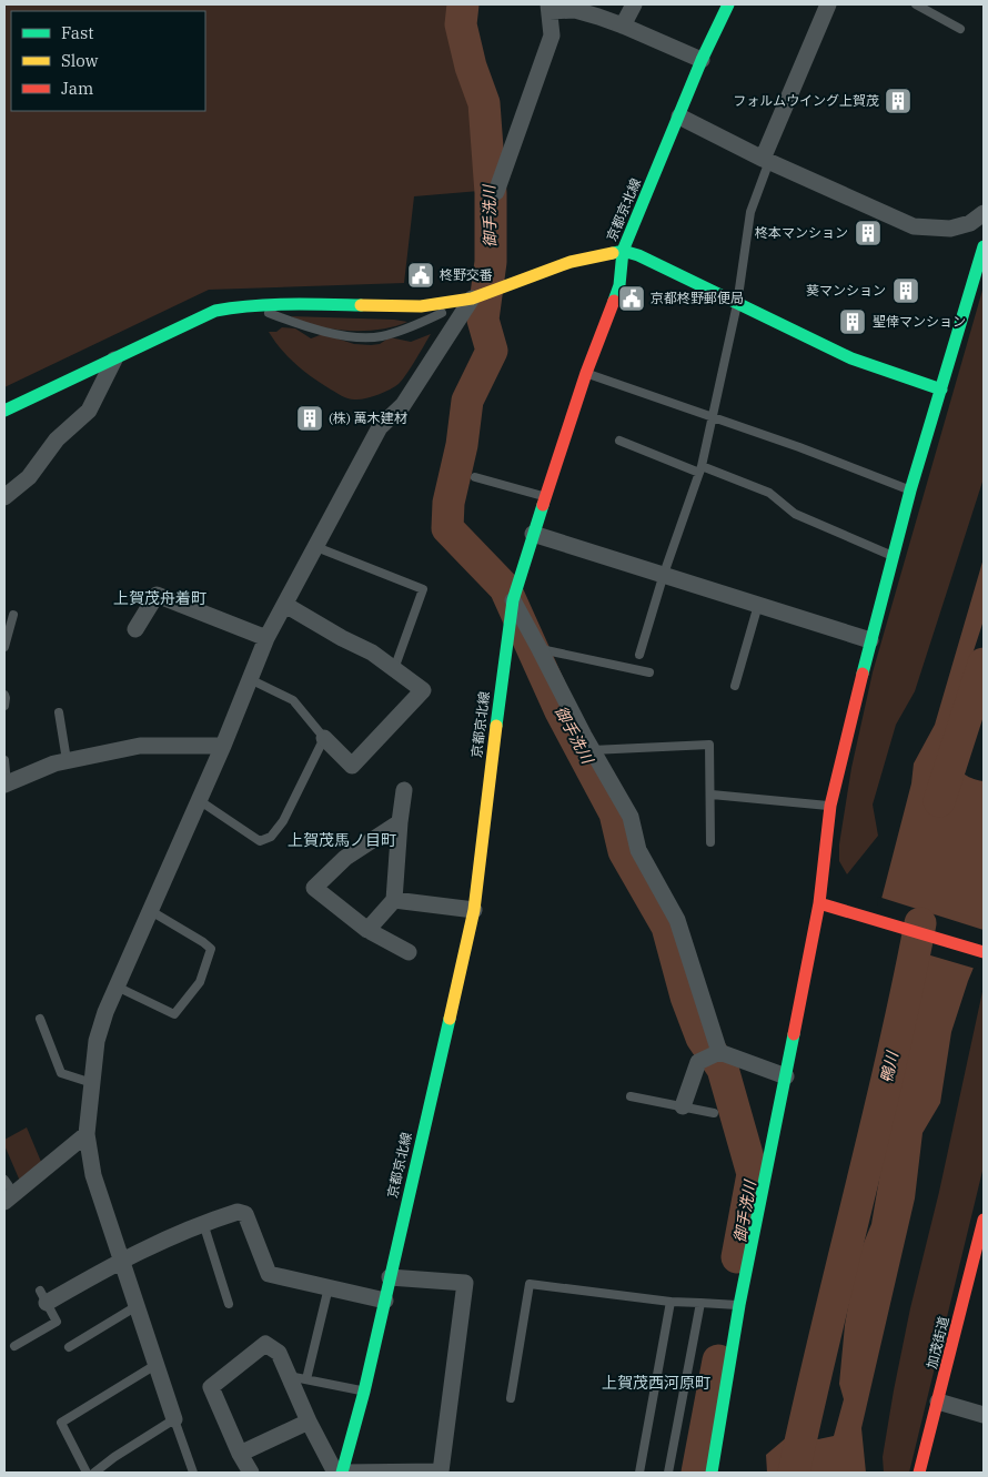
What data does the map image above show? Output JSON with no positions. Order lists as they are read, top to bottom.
{
  "streets": {
    "street": ["京都京北線", "加茂街道"]
  },
  "districts": ["上賀茂舟着町", "上賀茂馬ノ目町", "上賀茂西河原町"],
  "water": ["御手洗川", "鴨川"],
  "places": {
    "building": [
      "フォルムウイング上賀茂",
      "柊本マンション",
      "葵マンション",
      "聖倖マンション",
      "(株) 萬木建材"
    ],
    "public building": ["柊野交番", "京都柊野郵便局"]
  },
  "legend": ["Fast", "Slow", "Jam"]
}
